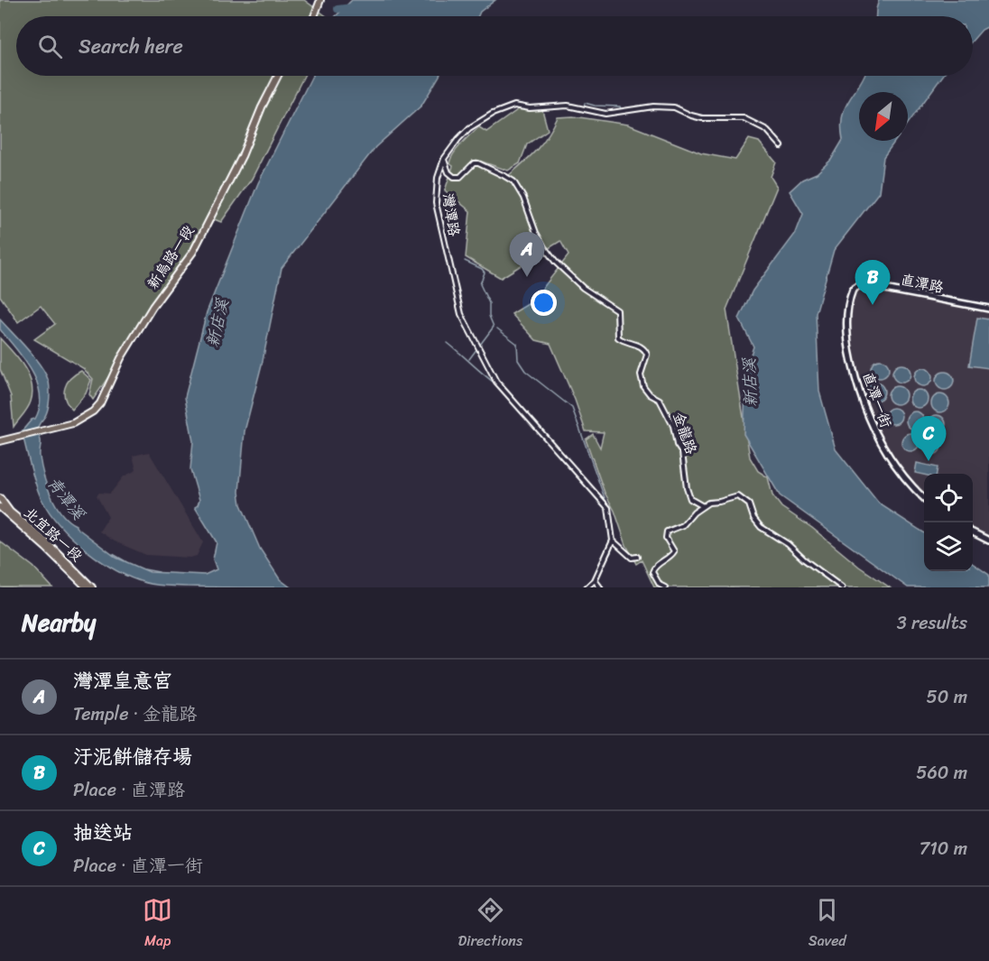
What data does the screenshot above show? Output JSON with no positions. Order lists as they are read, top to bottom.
{
  "streets": {
    "main road": ["新烏路一段", "北宜路一段"],
    "street": [
      "灣潭路",
      "直潭路",
      "直潭一街",
      "金龍路"
    ]
  },
  "crossings": [
    ["灣潭路", "金龍路"],
    ["直潭路", "直潭一街"]
  ],
  "water": ["新店溪", "青潭溪"],
  "north": "bottom left",
  "page": {
    "search": "Search here",
    "pins": ["A", "B", "C"],
    "heading": ["Nearby", "3 results"],
    "list": [
      {
        "mark": "A",
        "name": "灣潭皇意宮",
        "note": "Temple · 金龍路",
        "value": "50 m"
      },
      {
        "mark": "B",
        "name": "汙泥餅儲存場",
        "note": "Place · 直潭路",
        "value": "560 m"
      },
      {
        "mark": "C",
        "name": "抽送站",
        "note": "Place · 直潭一街",
        "value": "710 m"
      }
    ],
    "nav": ["Map", "Directions", "Saved"]
  }
}
